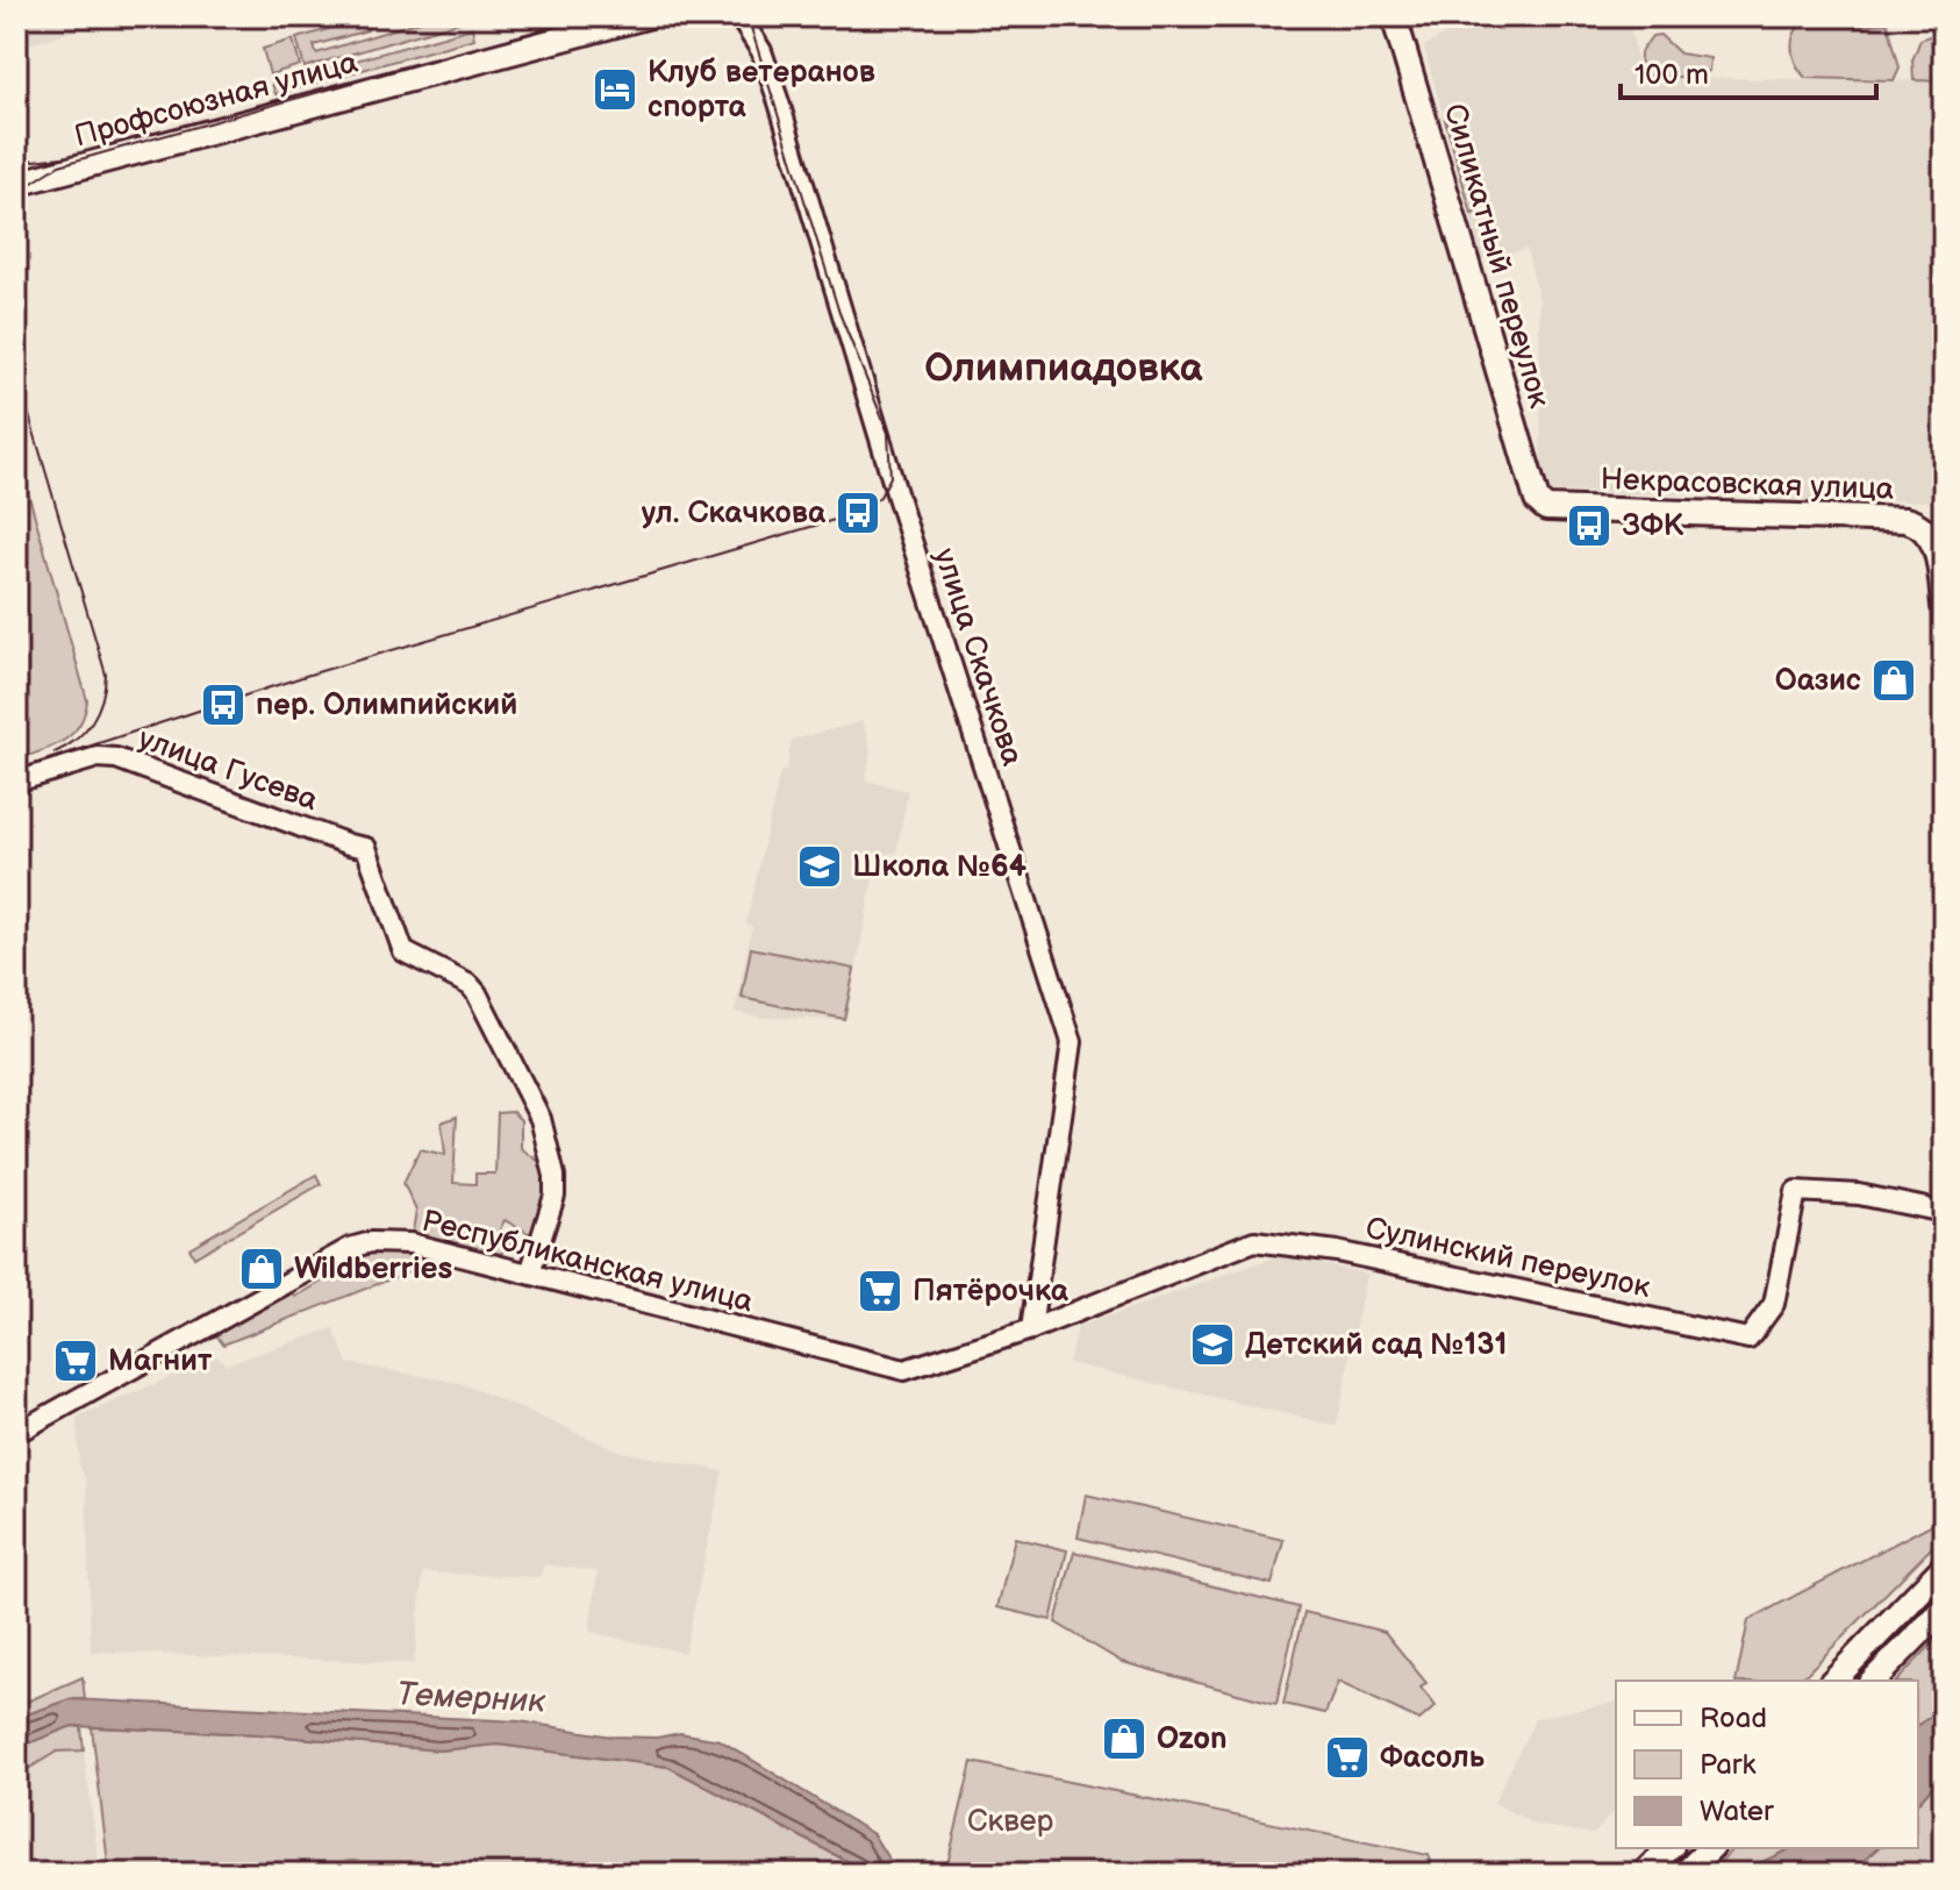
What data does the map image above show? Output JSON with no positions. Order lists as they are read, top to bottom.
{
  "streets": {
    "main road": ["Профсоюзная улица", "Силикатный переулок", "Некрасовская улица"],
    "street": [
      "улица Скачкова",
      "улица Гусева",
      "Сулинский переулок",
      "Республиканская улица"
    ]
  },
  "crossings": [
    ["Силикатный переулок", "Некрасовская улица"],
    ["улица Скачкова", "Сулинский переулок"],
    ["улица Скачкова", "Республиканская улица"],
    ["улица Гусева", "Республиканская улица"],
    ["Сулинский переулок", "Республиканская улица"]
  ],
  "districts": ["Олимпиадовка"],
  "water": ["Темерник"],
  "parks": ["Сквер"],
  "places": {
    "hotel": ["Клуб ветеранов спорта"],
    "bus stop": ["ул. Скачкова", "ЗФК", "пер. Олимпийский"],
    "shop": ["Оазис", "Wildberries", "Ozon"],
    "school or university": ["Школа №64", "Детский сад №131"],
    "supermarket": ["Пятёрочка", "Магнит", "Фасоль"]
  },
  "legend": ["Road", "Park", "Water"],
  "scale_bar": "100 m"
}
